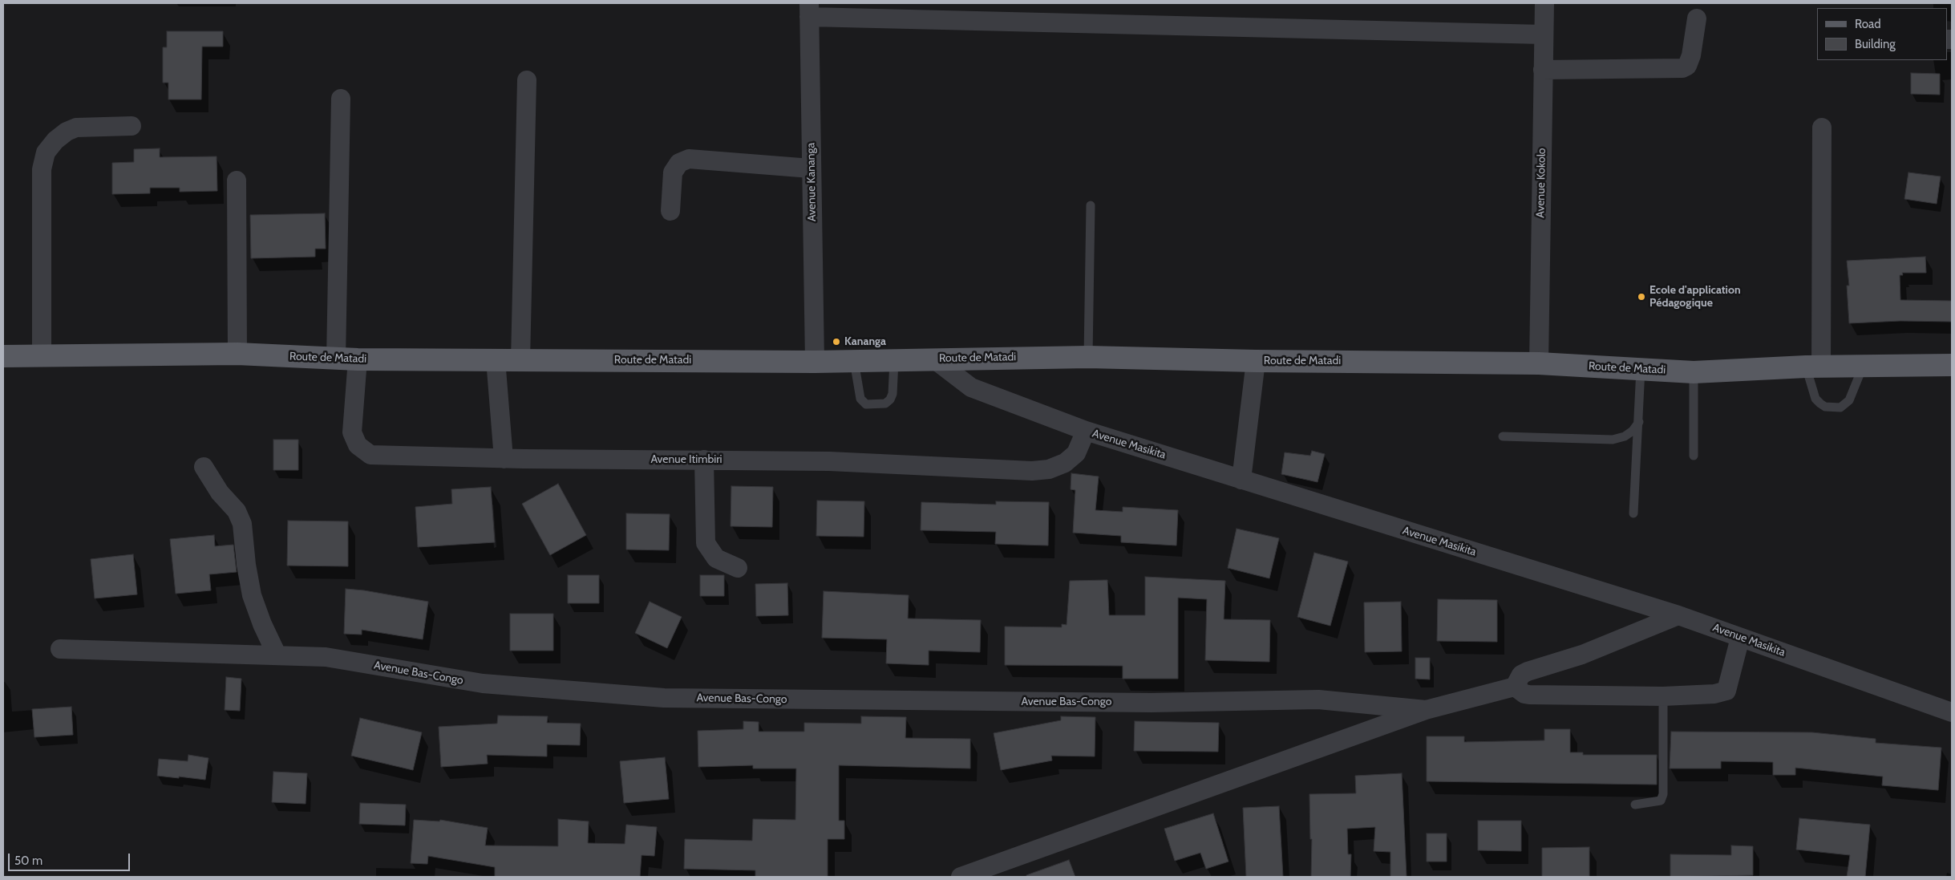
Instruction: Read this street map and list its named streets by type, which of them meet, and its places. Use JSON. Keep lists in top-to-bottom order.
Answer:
{
  "streets": {
    "main road": ["Route de Matadi"],
    "street": [
      "Avenue Kananga",
      "Avenue Kokolo",
      "Avenue Masikita",
      "Avenue Itimbiri",
      "Avenue Bas-Congo"
    ]
  },
  "crossings": [
    ["Avenue Kananga", "Route de Matadi"],
    ["Avenue Kokolo", "Route de Matadi"],
    ["Route de Matadi", "Avenue Masikita"],
    ["Route de Matadi", "Avenue Itimbiri"],
    ["Avenue Masikita", "Avenue Itimbiri"]
  ],
  "places": ["Ecole d'application Pédagogique", "Kananga"],
  "legend": ["Road", "Building"],
  "scale_bar": "50 m"
}
